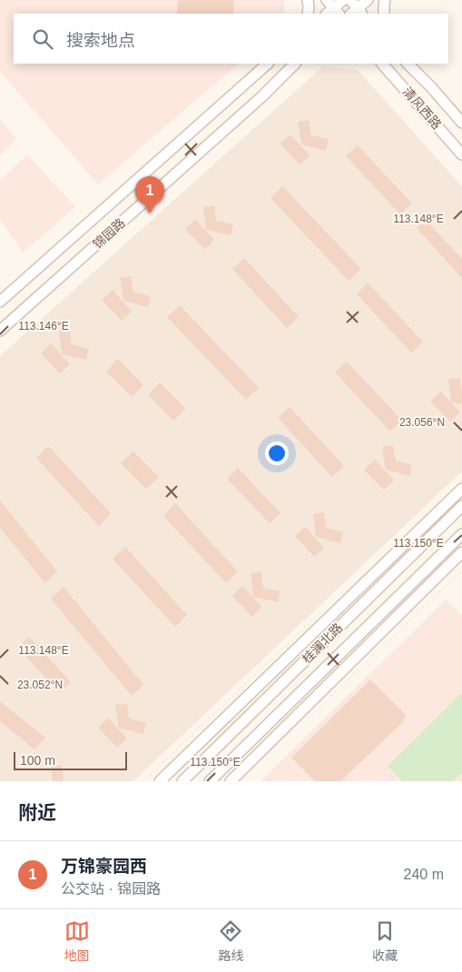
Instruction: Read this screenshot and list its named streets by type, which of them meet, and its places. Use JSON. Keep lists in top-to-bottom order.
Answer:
{
  "streets": {
    "main road": ["清风西路", "锦园路", "桂澜北路"]
  },
  "scale_bar": "100 m",
  "page": {
    "search": "搜索地点",
    "pins": "1",
    "scale": "100 m",
    "heading": "附近",
    "list": [
      {
        "mark": "1",
        "name": "万锦豪园西",
        "note": "公交站 · 锦园路",
        "value": "240 m"
      }
    ],
    "nav": ["地图", "路线", "收藏"]
  },
  "coordinates": [
    "113.148°E",
    "113.146°E",
    "23.056°N",
    "113.150°E",
    "23.052°N"
  ]
}
